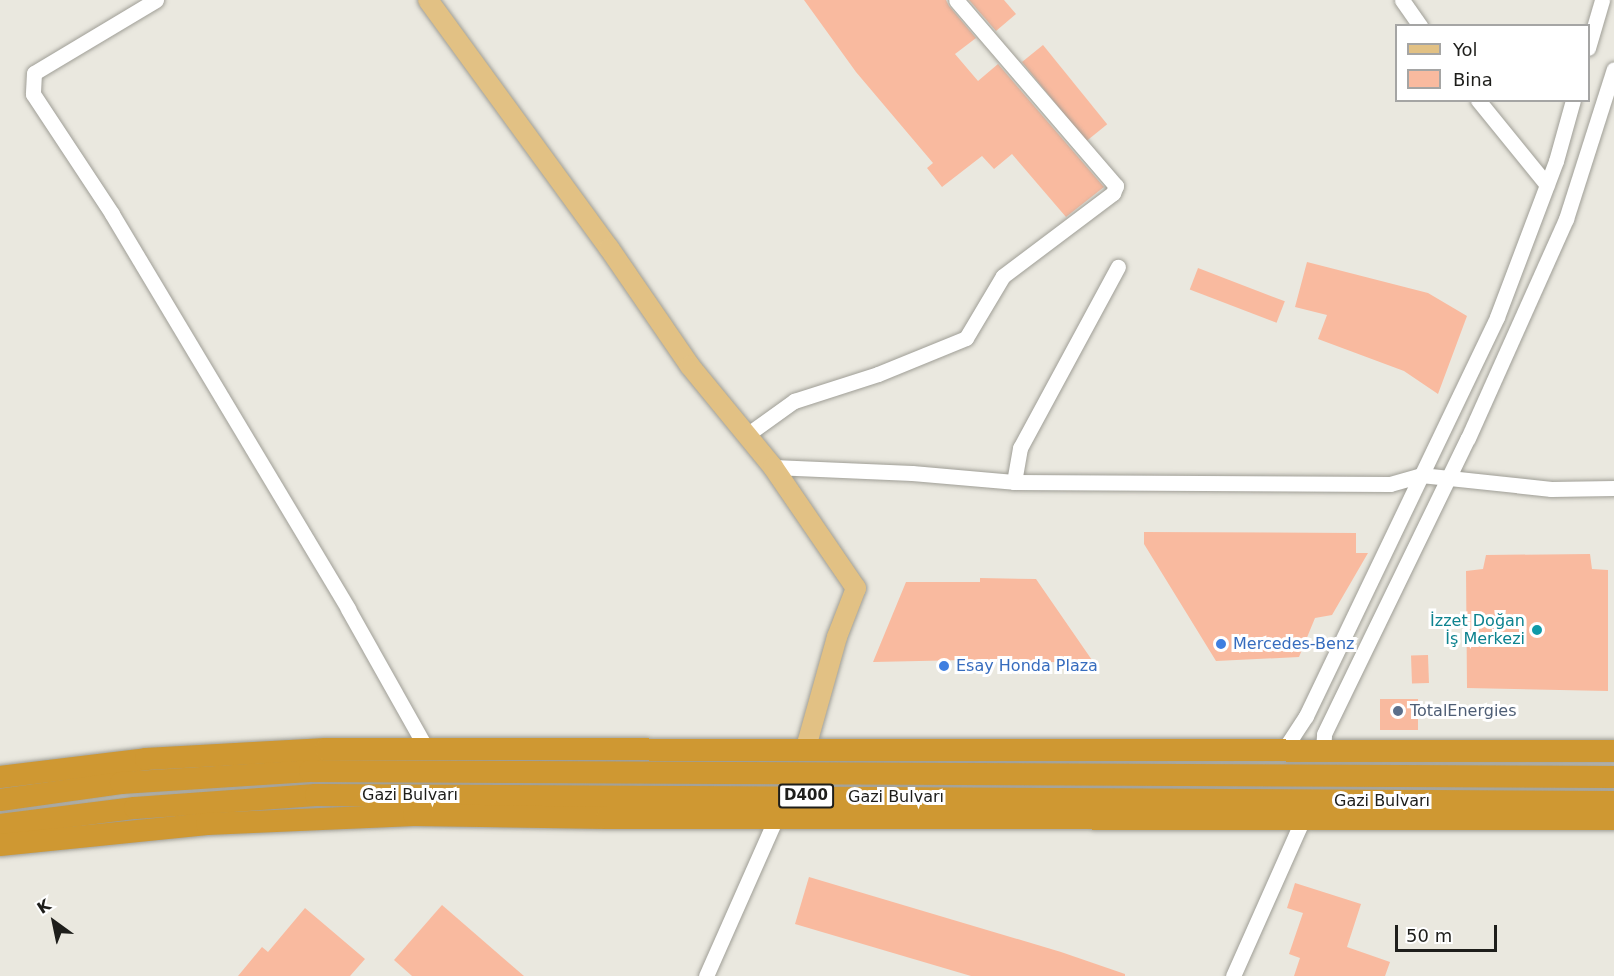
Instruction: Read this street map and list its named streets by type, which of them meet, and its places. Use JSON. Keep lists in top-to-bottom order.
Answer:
{
  "streets": {
    "highway": ["Gazi Bulvarı", "D400"]
  },
  "places": [
    "İzzet Doğan İş Merkezi",
    "Mercedes-Benz",
    "Esay Honda Plaza",
    "TotalEnergies"
  ],
  "legend": ["Yol", "Bina"],
  "scale_bar": "50 m",
  "north": "top left"
}
